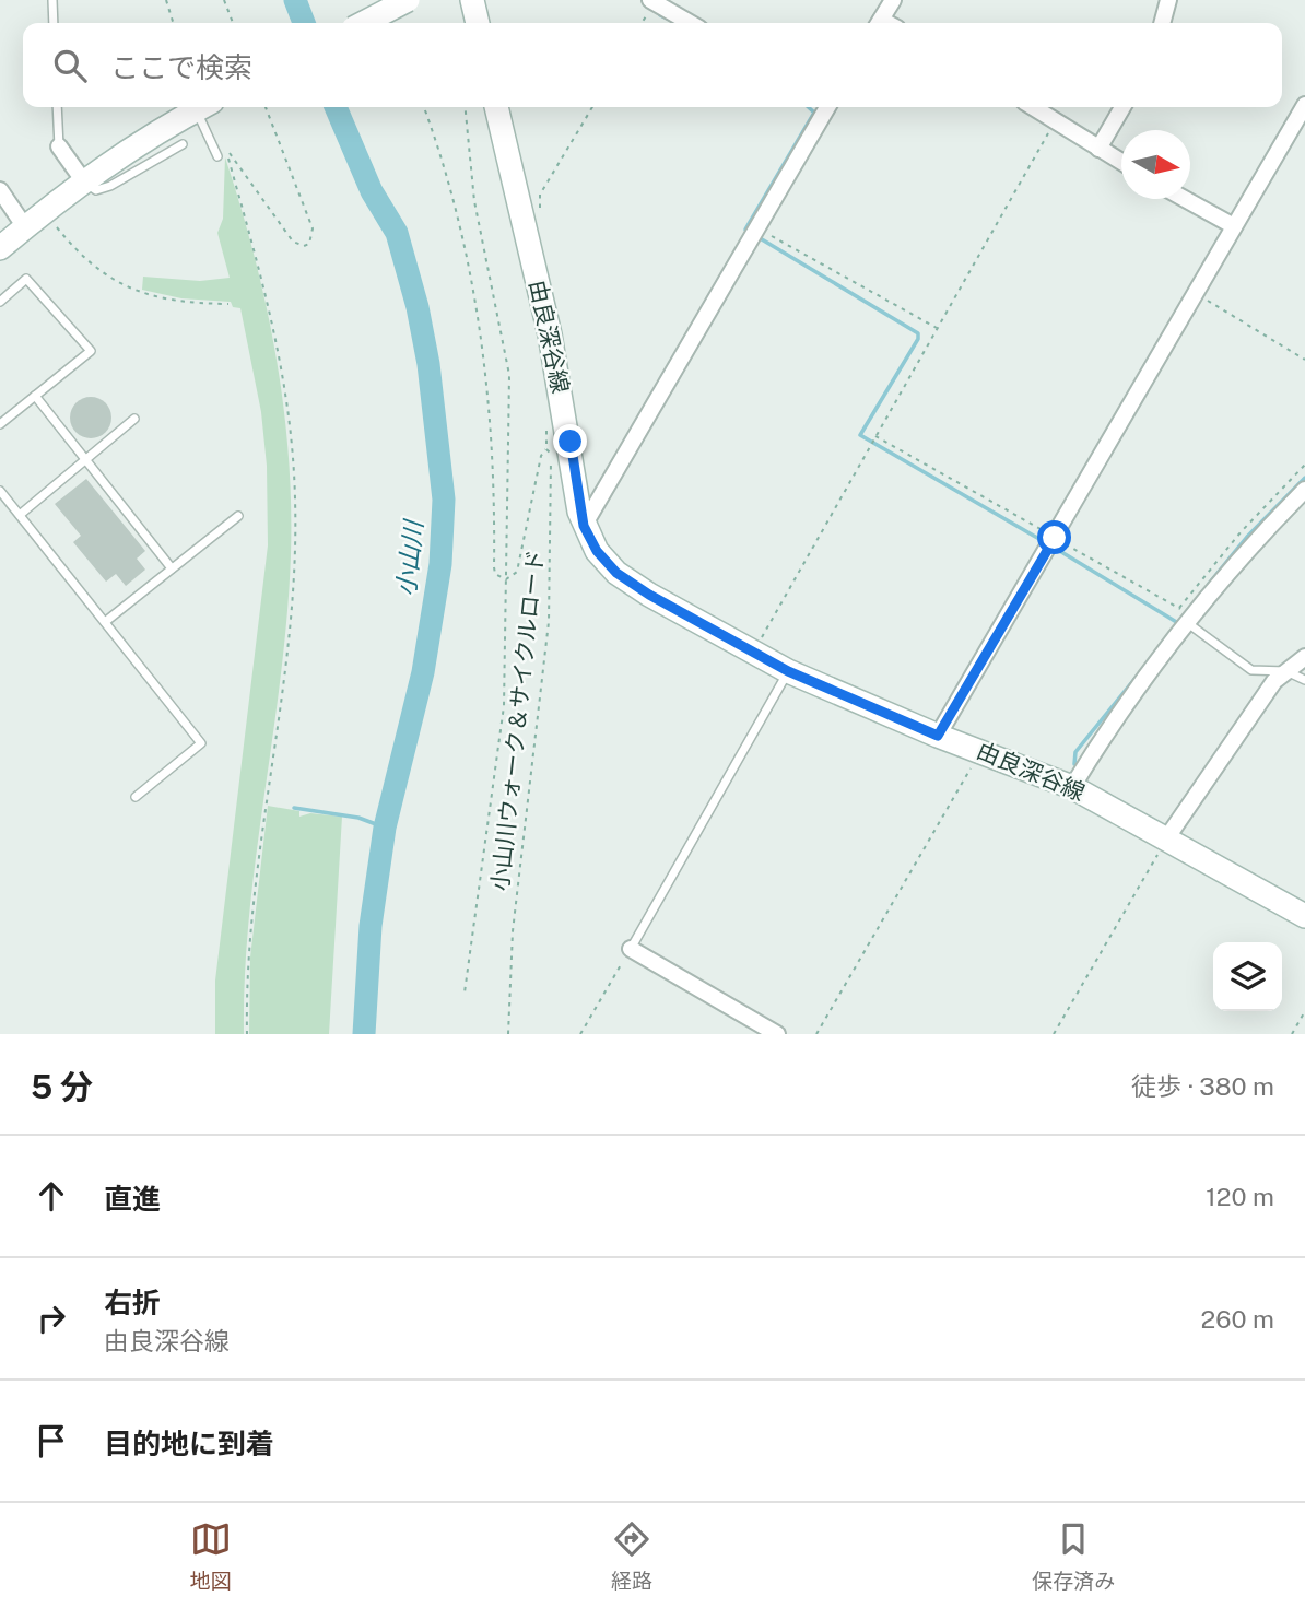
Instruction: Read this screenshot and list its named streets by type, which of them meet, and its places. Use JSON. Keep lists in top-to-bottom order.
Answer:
{
  "streets": {
    "main road": ["由良深谷線"],
    "path": ["小山川ウォーク＆サイクルロード"]
  },
  "water": ["小山川"],
  "north": "right",
  "page": {
    "search": "ここで検索",
    "heading": ["5 分", "徒歩 · 380 m"],
    "list": [
      ["直進", "120 m"],
      ["右折", "由良深谷線", "260 m"],
      "目的地に到着"
    ],
    "nav": ["地図", "経路", "保存済み"]
  }
}
